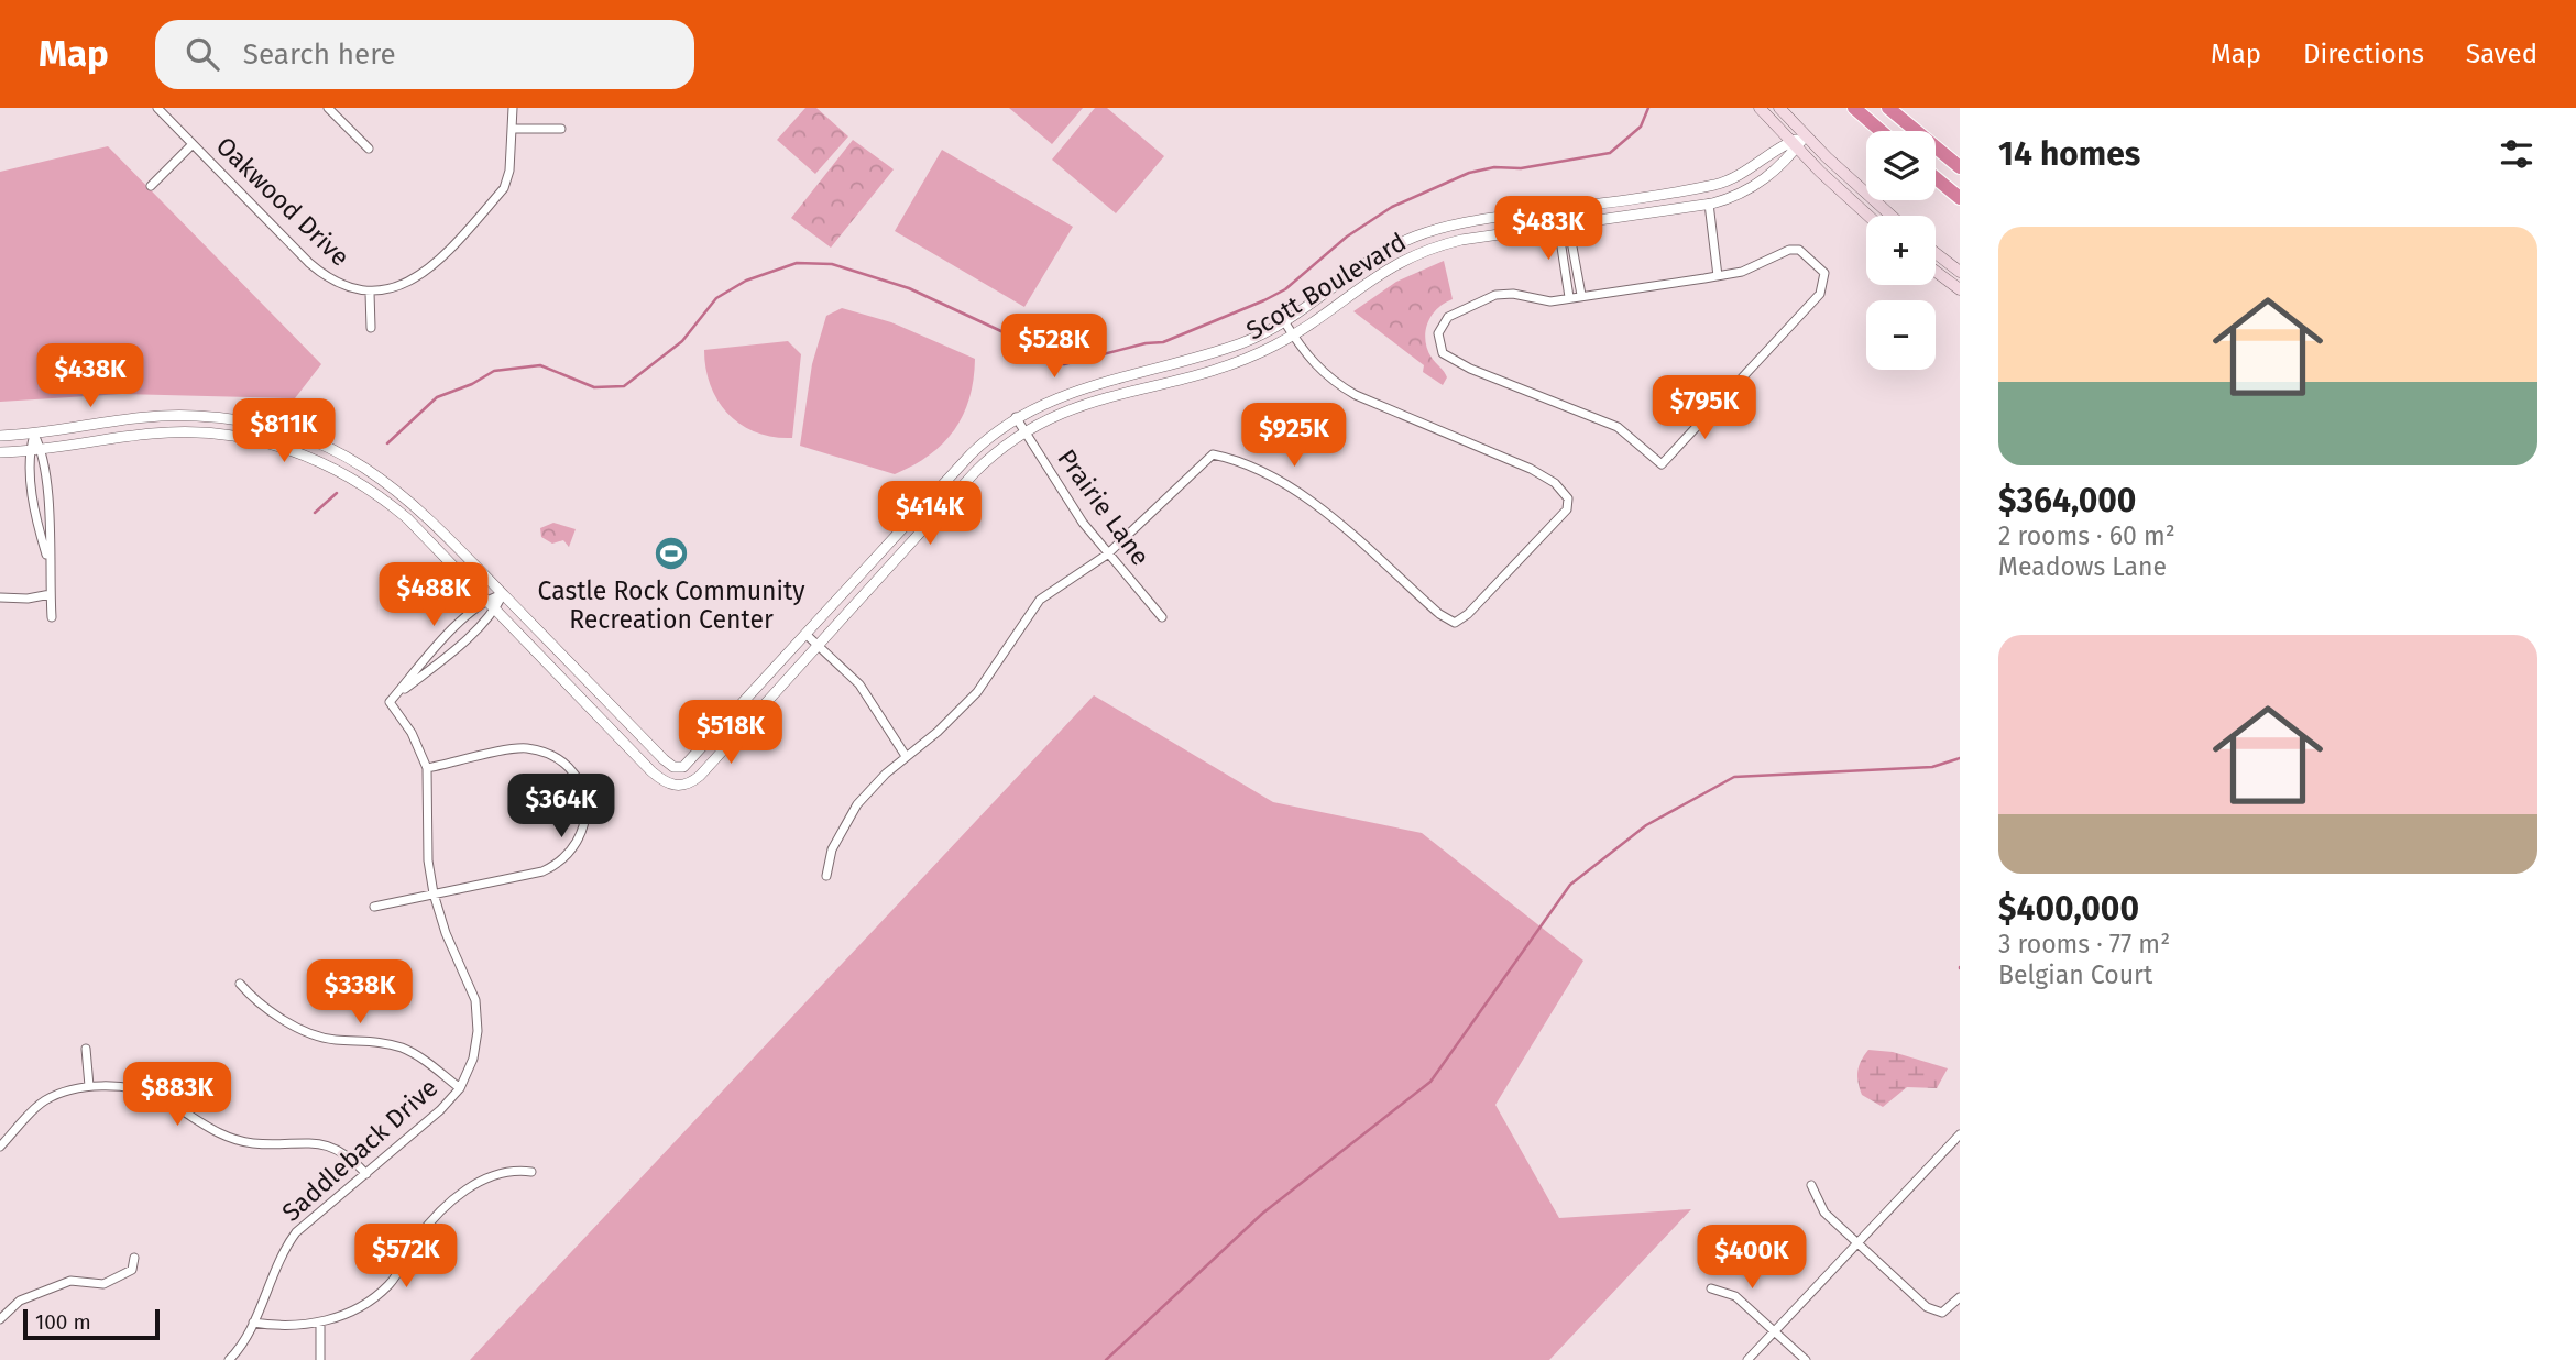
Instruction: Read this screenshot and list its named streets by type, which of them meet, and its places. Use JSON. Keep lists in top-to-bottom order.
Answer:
{
  "streets": {
    "street": [
      "Oakwood Drive",
      "Scott Boulevard",
      "Prairie Lane",
      "Saddleback Drive"
    ]
  },
  "crossings": [
    ["Scott Boulevard", "Prairie Lane"]
  ],
  "places": {
    "sports": ["Castle Rock Community Recreation Center"]
  },
  "scale_bar": "100 m",
  "page": {
    "header": "Map",
    "search": "Search here",
    "nav": ["Map", "Directions", "Saved"],
    "heading": "14 homes",
    "map_buttons": ["+", "−"],
    "price": [
      "$483K",
      "$528K",
      "$438K",
      "$795K",
      "$811K",
      "$925K",
      "$414K",
      "$488K",
      "$518K",
      "$364K",
      "$338K",
      "$883K",
      "$572K",
      "$400K"
    ],
    "list": [
      {
        "name": "$364,000",
        "note": "2 rooms · 60 m² · Meadows Lane"
      },
      {
        "name": "$400,000",
        "note": "3 rooms · 77 m² · Belgian Court"
      }
    ],
    "scale": "100 m"
  }
}
